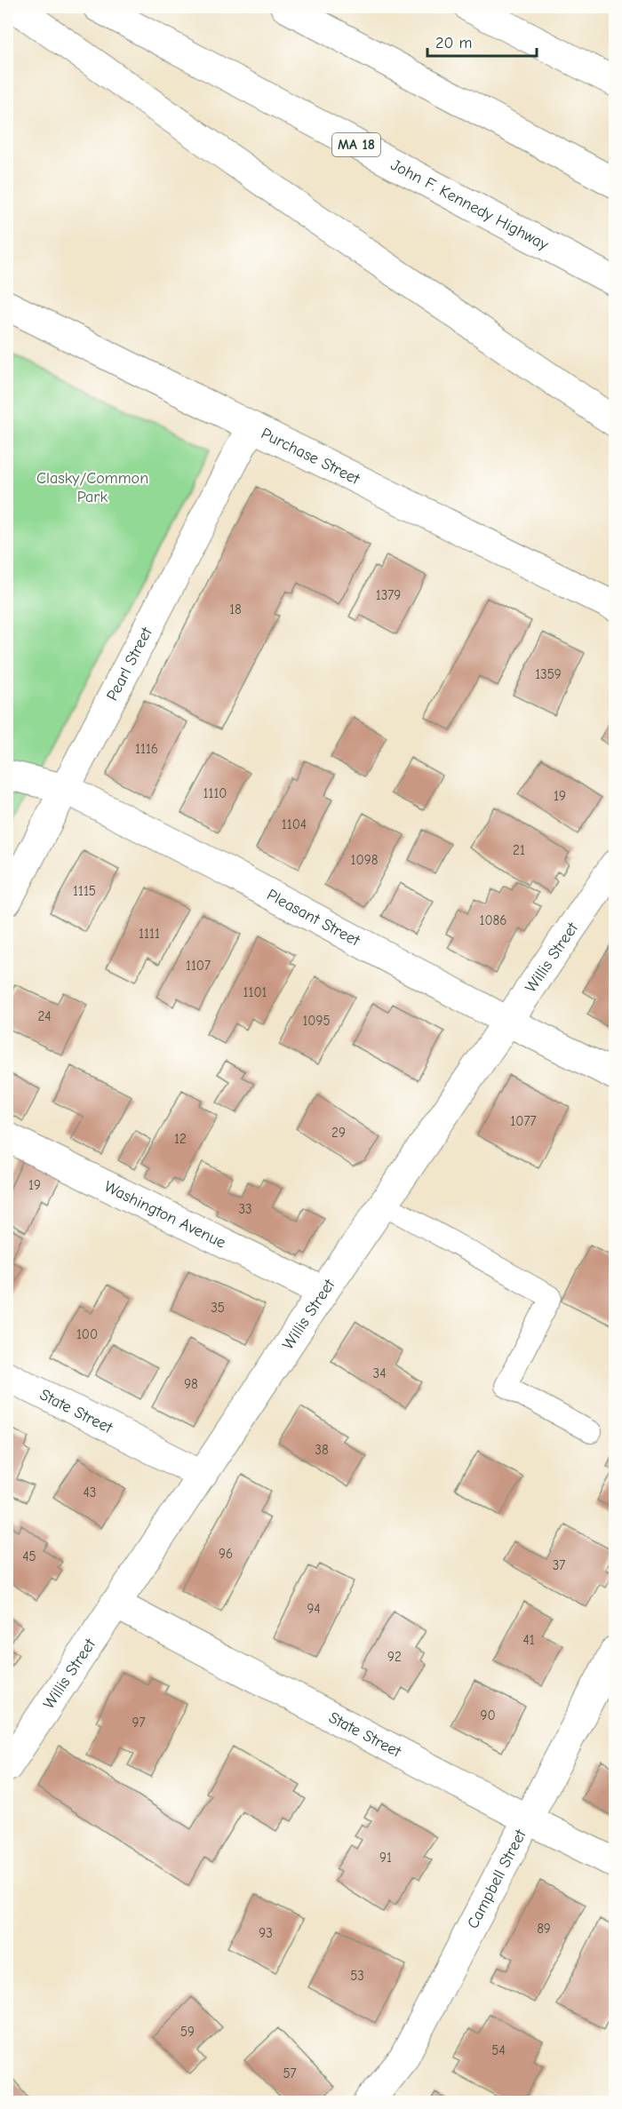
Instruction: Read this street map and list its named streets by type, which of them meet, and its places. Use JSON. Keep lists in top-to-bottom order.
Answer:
{
  "streets": {
    "main road": [
      "MA 18",
      "John F. Kennedy Highway",
      "Purchase Street",
      "Pearl Street",
      "Pleasant Street",
      "Willis Street",
      "Washington Avenue",
      "State Street",
      "Campbell Street"
    ]
  },
  "crossings": [
    ["Purchase Street", "Pearl Street"],
    ["Pearl Street", "Pleasant Street"],
    ["Pleasant Street", "Willis Street"],
    ["Willis Street", "Washington Avenue"],
    ["Willis Street", "State Street"],
    ["State Street", "Campbell Street"]
  ],
  "parks": ["Clasky/Common Park"],
  "house_numbers": [
    "1379",
    "18",
    "1359",
    "1116",
    "1110",
    "19",
    "1104",
    "21",
    "1098",
    "1115",
    "1086",
    "1111",
    "1107",
    "1101",
    "24",
    "1095",
    "1077",
    "29",
    "12",
    "19",
    "33",
    "35",
    "100",
    "34",
    "98",
    "38",
    "43",
    "96",
    "45",
    "37",
    "94",
    "41",
    "92",
    "90",
    "97",
    "91",
    "89",
    "93",
    "53",
    "59",
    "54",
    "57"
  ],
  "scale_bar": "20 m"
}
